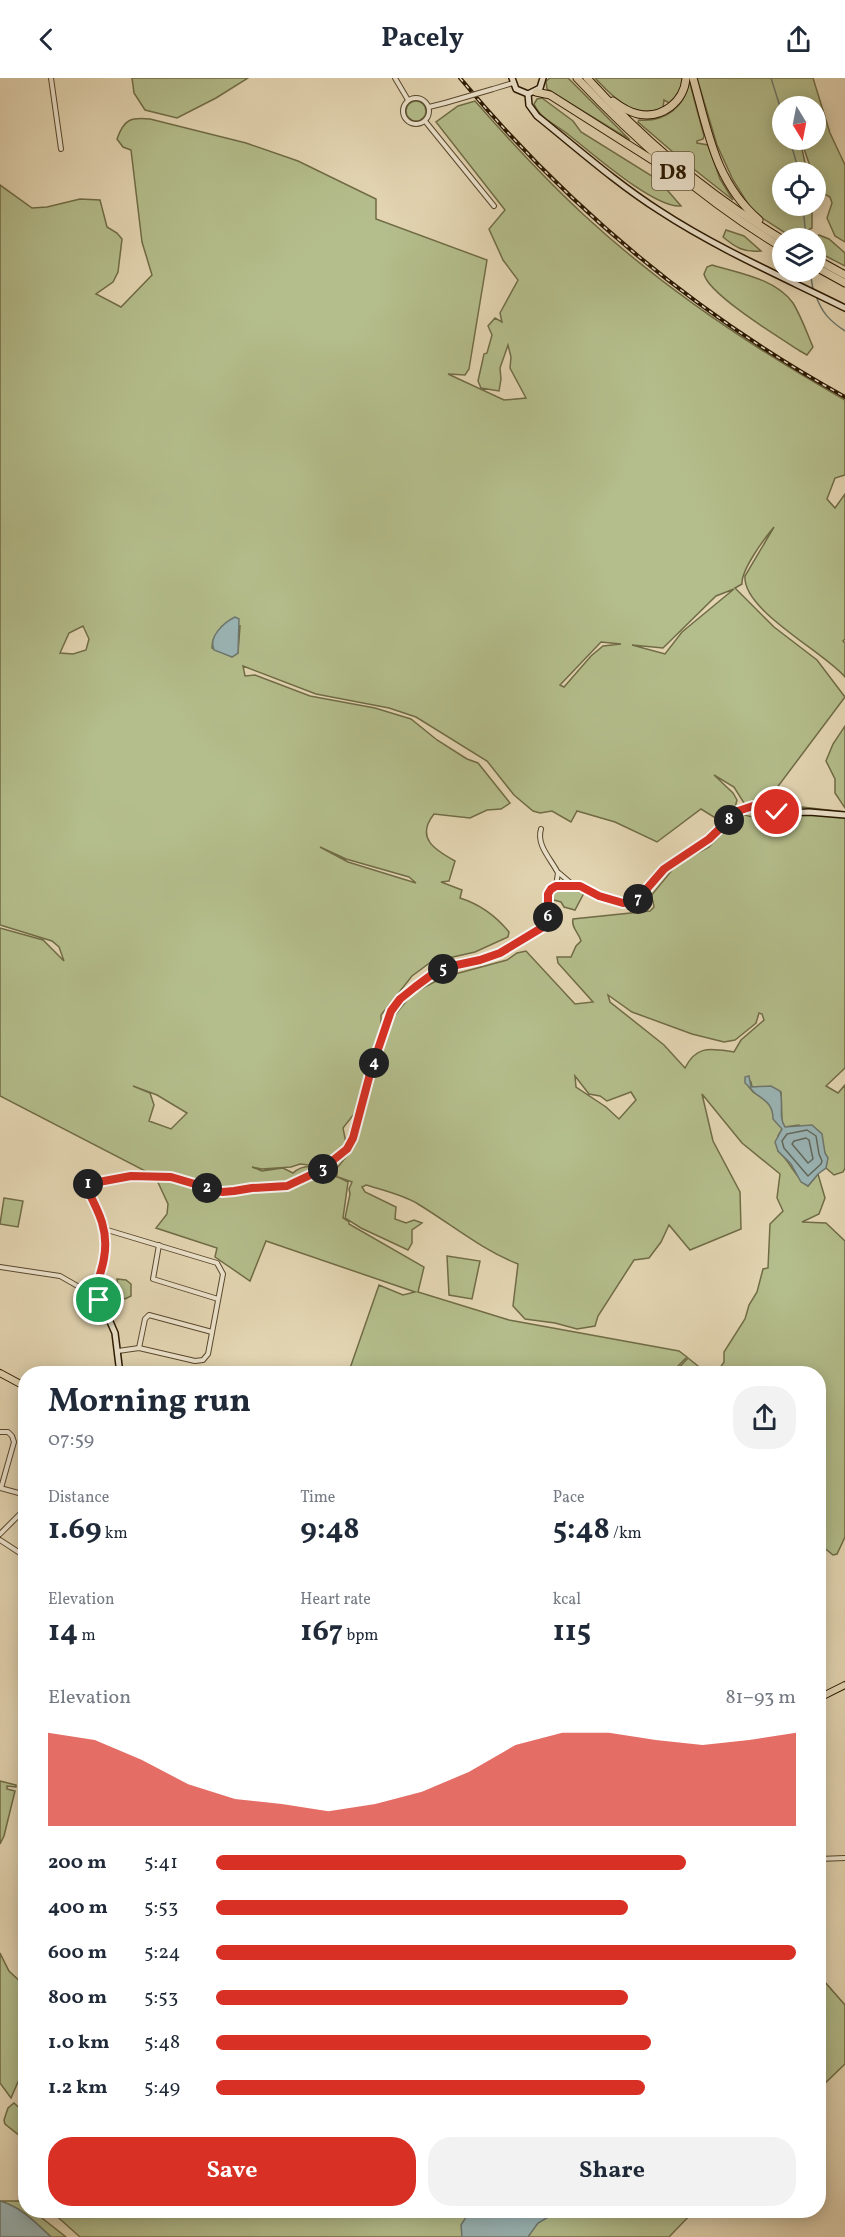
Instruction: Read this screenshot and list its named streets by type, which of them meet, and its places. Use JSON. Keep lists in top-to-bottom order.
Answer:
{
  "streets": {
    "highway": ["D8"]
  },
  "north": "bottom",
  "page": {
    "header": "Pacely",
    "pins": [
      "8",
      "7",
      "6",
      "5",
      "4",
      "3",
      "1",
      "2"
    ],
    "heading": ["Morning run", "07:59"],
    "stats": [
      ["Distance", "1.69 km"],
      ["Time", "9:48"],
      ["Pace", "5:48 /km"],
      ["Elevation", "14 m"],
      ["Heart rate", "167 bpm"],
      ["kcal", "115"]
    ],
    "chart": ["Elevation", "81–93 m"],
    "list": [
      {
        "name": "200 m",
        "note": "5:41"
      },
      {
        "name": "400 m",
        "note": "5:53"
      },
      {
        "name": "600 m",
        "note": "5:24"
      },
      {
        "name": "800 m",
        "note": "5:53"
      },
      {
        "name": "1.0 km",
        "note": "5:48"
      },
      {
        "name": "1.2 km",
        "note": "5:49"
      }
    ],
    "buttons": ["Save", "Share"]
  }
}
